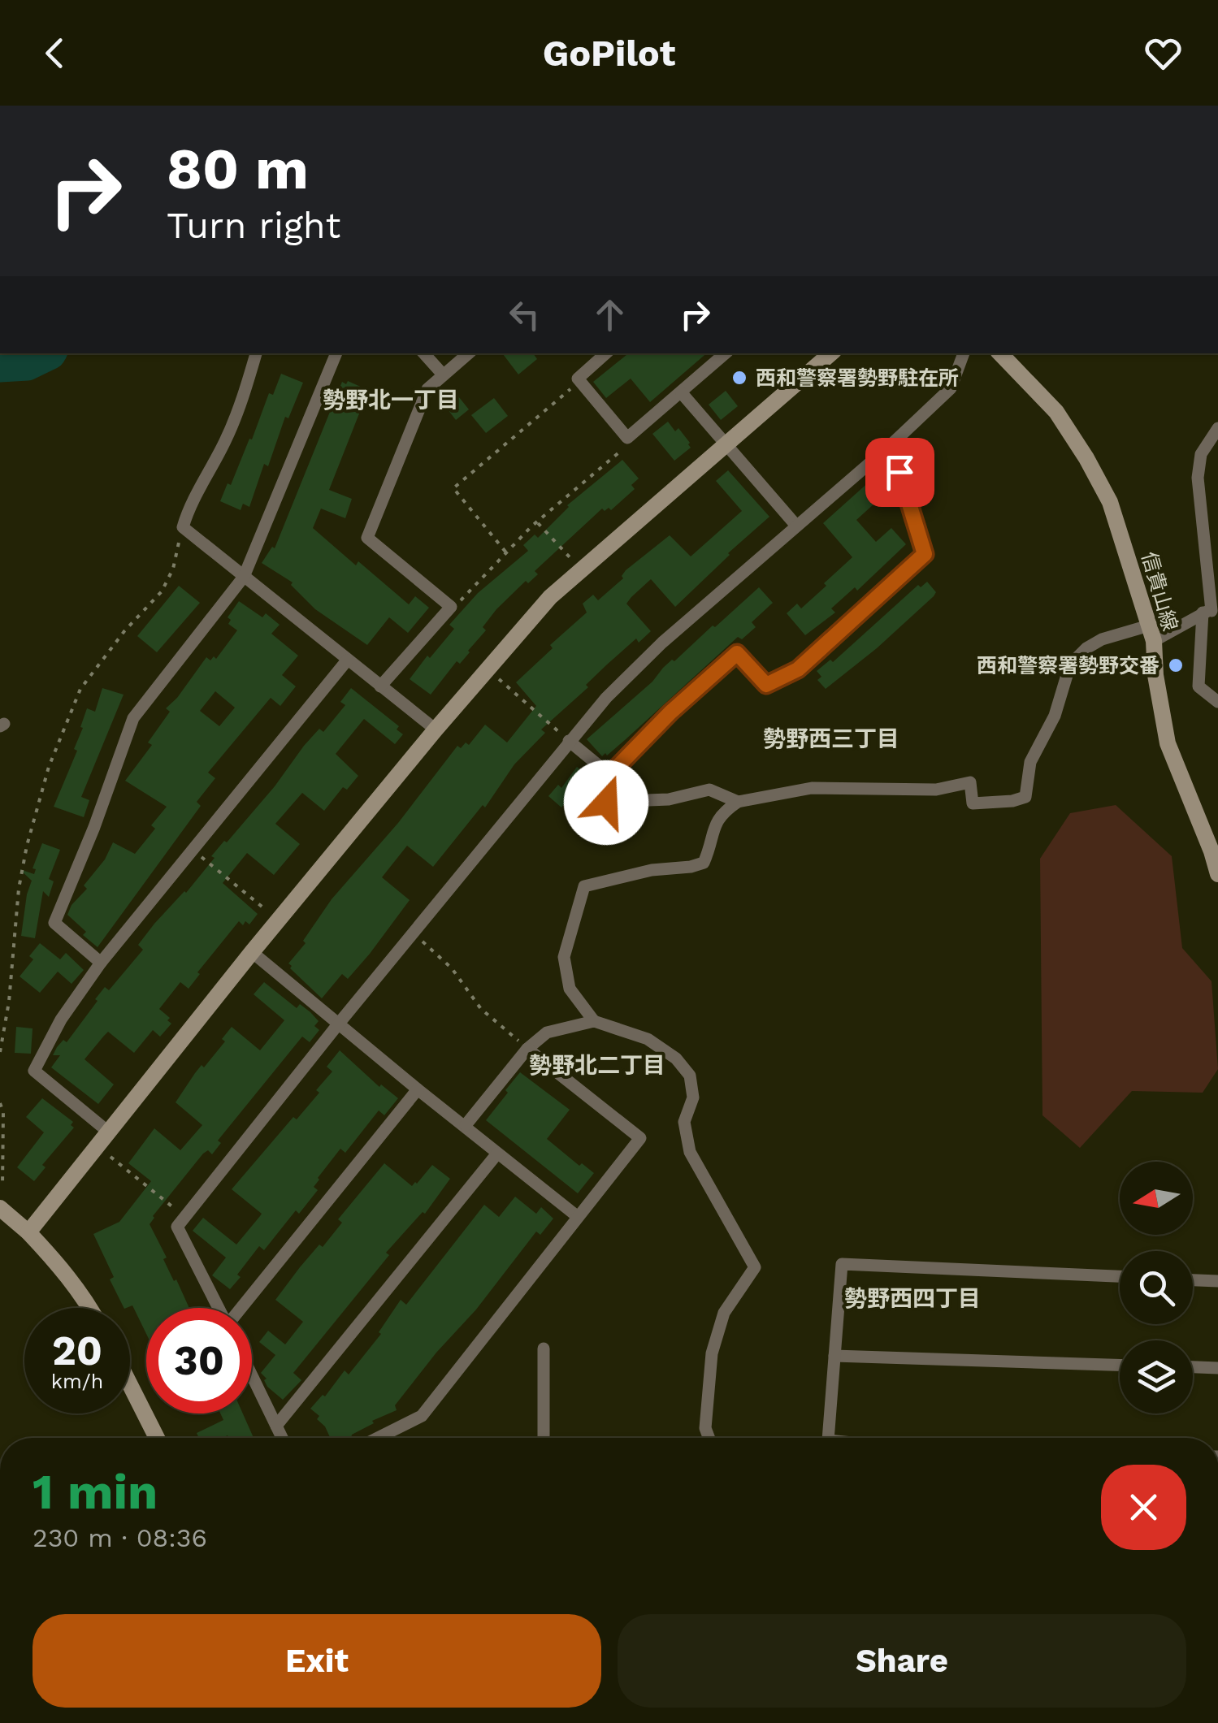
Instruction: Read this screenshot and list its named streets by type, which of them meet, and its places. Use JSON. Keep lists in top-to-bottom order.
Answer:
{
  "streets": {
    "street": ["信貴山線"]
  },
  "districts": [
    "勢野北一丁目",
    "勢野西三丁目",
    "勢野北二丁目",
    "勢野西四丁目"
  ],
  "places": ["西和警察署勢野駐在所", "西和警察署勢野交番"],
  "north": "left",
  "page": {
    "header": "GoPilot",
    "turn": ["80 m", "Turn right"],
    "speed": "20 km/h",
    "limit": "30",
    "heading": ["1 min", "230 m · 08:36"],
    "buttons": ["Exit", "Share"]
  }
}
